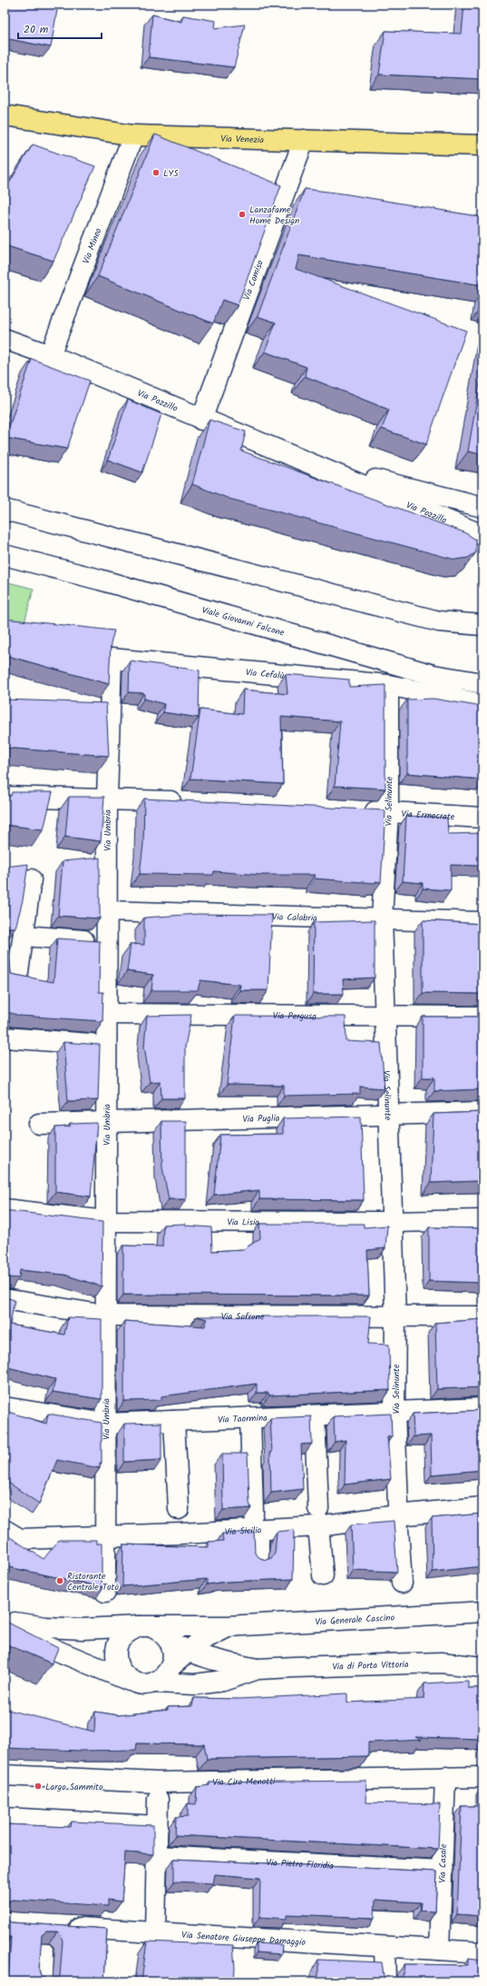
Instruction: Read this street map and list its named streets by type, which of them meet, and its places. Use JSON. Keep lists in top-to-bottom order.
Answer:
{
  "streets": {
    "main road": ["Via Venezia"],
    "street": [
      "Via Mineo",
      "Via Comiso",
      "Via Pozzillo",
      "Viale Giovanni Falcone",
      "Via Cefalù",
      "Via Selinunte",
      "Via Ermocrate",
      "Via Umbria",
      "Via Calabria",
      "Via Pergusa",
      "Via Puglia",
      "Via Lisia",
      "Via Sofrone",
      "Via Taormina",
      "Via Sicilia",
      "Via Generale Cascino",
      "Via di Porta Vittoria",
      "Via Ciro Menotti",
      "Via Pietro Floridia",
      "Via Casale",
      "Via Senatore Giuseppe Damaggio"
    ]
  },
  "crossings": [
    ["Via Venezia", "Via Mineo"],
    ["Via Venezia", "Via Comiso"],
    ["Via Mineo", "Via Pozzillo"],
    ["Via Comiso", "Via Pozzillo"],
    ["Via Cefalù", "Via Selinunte"],
    ["Via Cefalù", "Via Umbria"],
    ["Via Selinunte", "Via Ermocrate"],
    ["Via Selinunte", "Via Calabria"],
    ["Via Selinunte", "Via Pergusa"],
    ["Via Selinunte", "Via Puglia"],
    ["Via Selinunte", "Via Lisia"],
    ["Via Selinunte", "Via Sofrone"],
    ["Via Selinunte", "Via Taormina"],
    ["Via Selinunte", "Via Sicilia"],
    ["Via Umbria", "Via Calabria"],
    ["Via Umbria", "Via Pergusa"],
    ["Via Umbria", "Via Puglia"],
    ["Via Umbria", "Via Lisia"],
    ["Via Umbria", "Via Sofrone"],
    ["Via Umbria", "Via Taormina"],
    ["Via Umbria", "Via Sicilia"],
    ["Via Ciro Menotti", "Via Casale"],
    ["Via Pietro Floridia", "Via Casale"],
    ["Via Casale", "Via Senatore Giuseppe Damaggio"]
  ],
  "places": [
    "LYS",
    "Lanzafame Home Design",
    "Ristorante Centrale Totò",
    "Largo Sammito"
  ],
  "scale_bar": "20 m"
}
